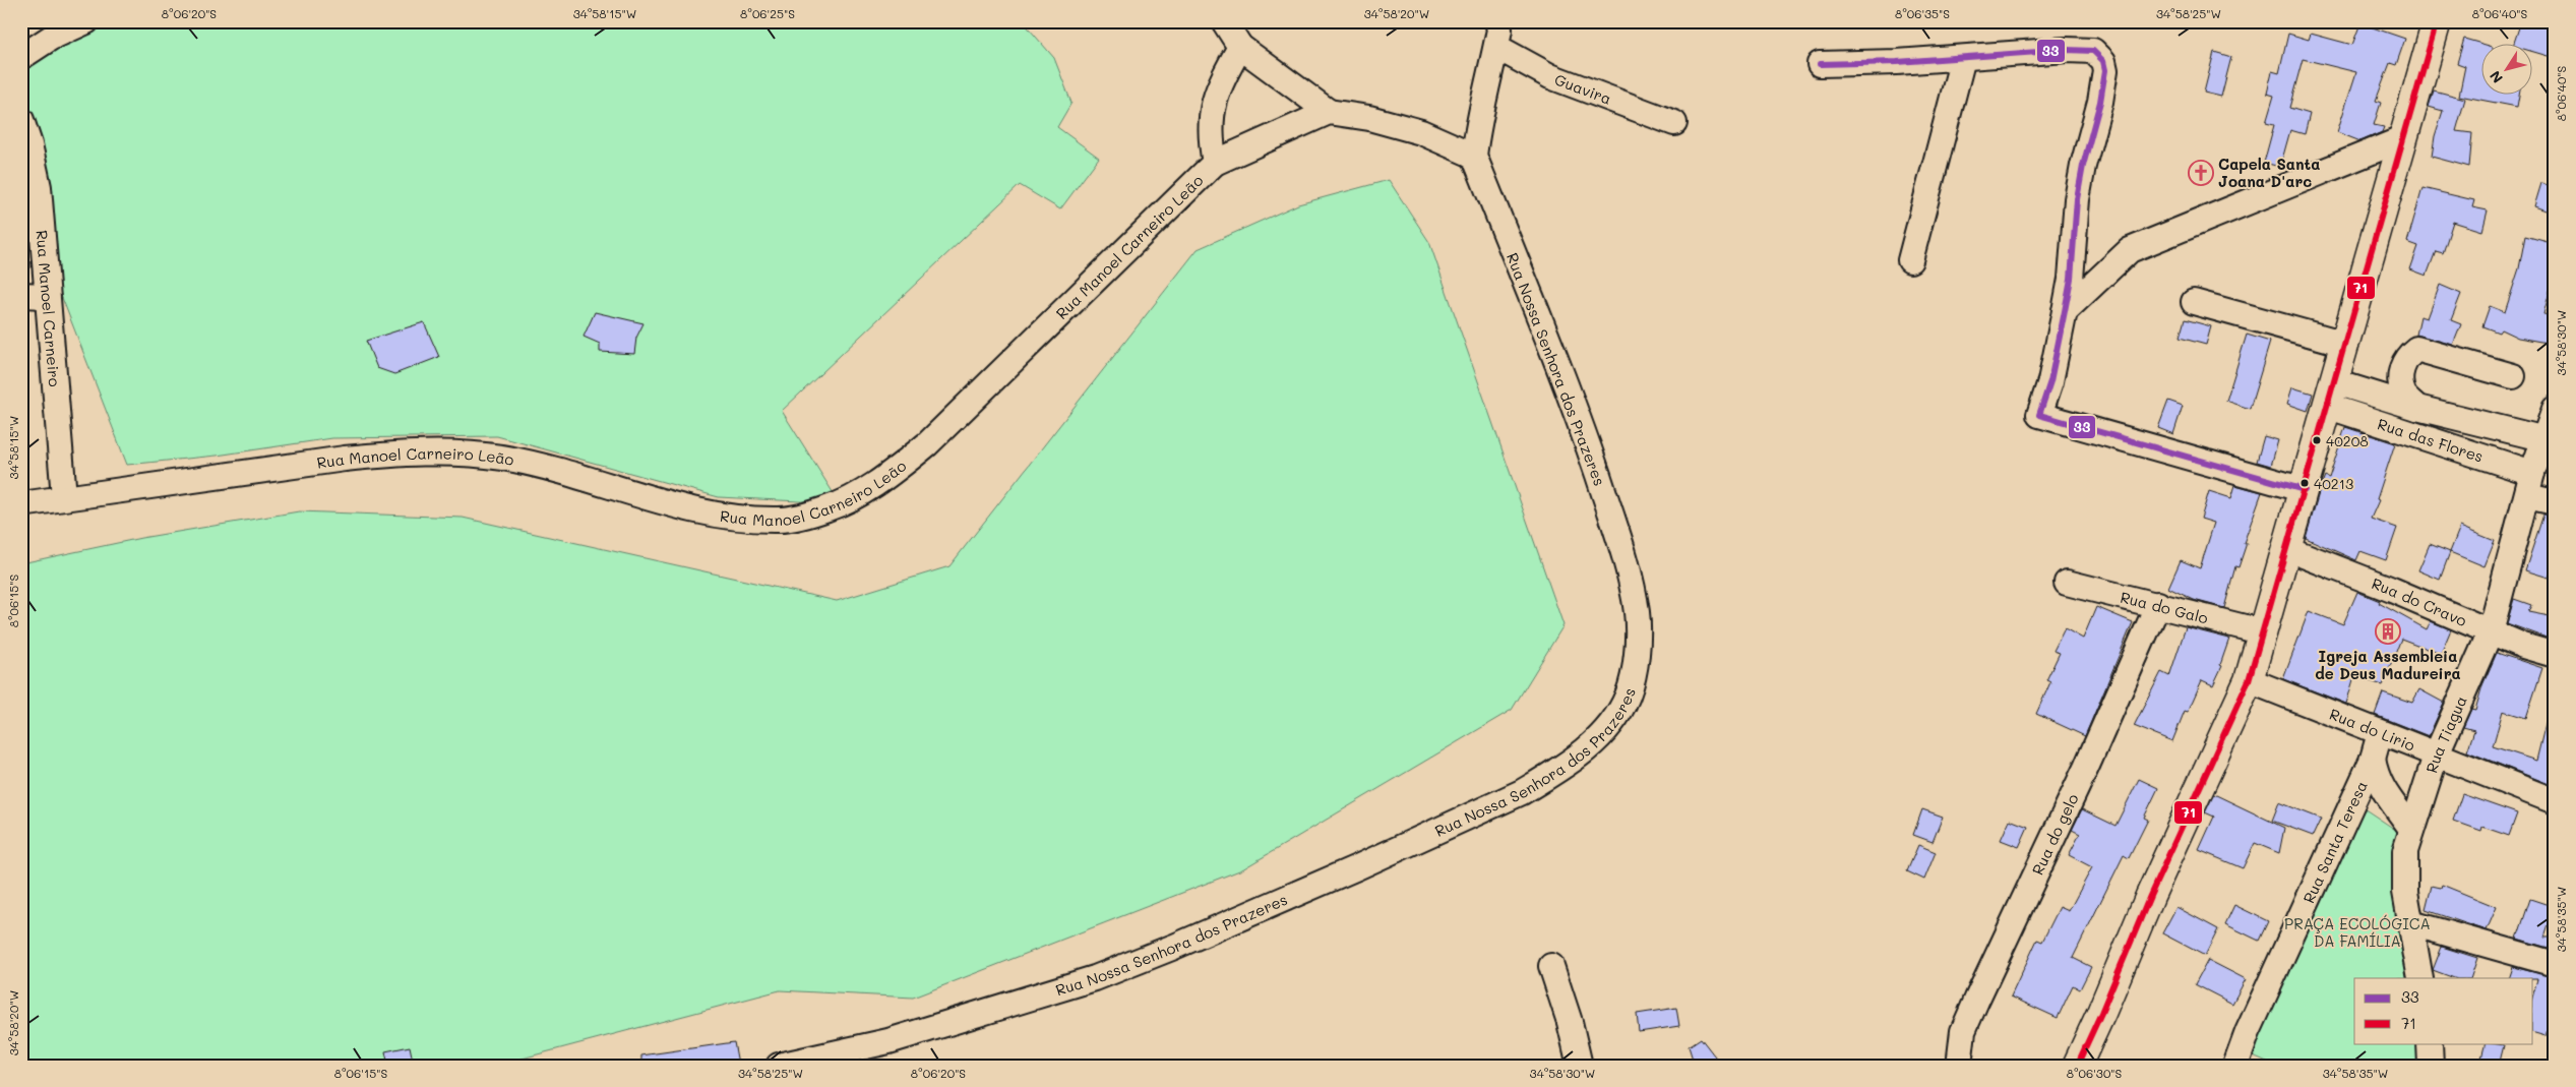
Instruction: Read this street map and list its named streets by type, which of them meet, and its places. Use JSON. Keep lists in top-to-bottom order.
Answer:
{
  "streets": {
    "street": [
      "Guavira",
      "Rua Manoel Carneiro Leão",
      "Rua Manoel Carneiro",
      "Rua Nossa Senhora dos Prazeres",
      "Rua das Flores",
      "Rua do Cravo",
      "Rua do Galo",
      "Rua do Lirio",
      "Rua Tiagua",
      "Rua do gelo",
      "Rua Santa Teresa"
    ]
  },
  "crossings": [
    ["Guavira", "Rua Nossa Senhora dos Prazeres"],
    ["Rua Manoel Carneiro Leão", "Rua Manoel Carneiro"],
    ["Rua das Flores", "Rua Tiagua"],
    ["Rua do Cravo", "Rua Tiagua"],
    ["Rua do Galo", "Rua do gelo"],
    ["Rua do Lirio", "Rua Tiagua"]
  ],
  "parks": ["PRAÇA ECOLÓGICA DA FAMÍLIA"],
  "places": {
    "church": ["Capela Santa Joana D'arc"],
    "other": ["40208", "40213"],
    "building": ["Igreja Assembleia de Deus Madureira"]
  },
  "lines": ["transit line 71", "transit line 33"],
  "legend": ["33", "71"],
  "north": "bottom left",
  "coordinates": [
    "8°06'20\"S",
    "34°58'15\"W",
    "8°06'25\"S",
    "34°58'20\"W",
    "8°06'35\"S",
    "34°58'25\"W",
    "8°06'40\"S",
    "34°58'30\"W",
    "8°06'15\"S",
    "34°58'35\"W",
    "8°06'30\"S"
  ]
}
